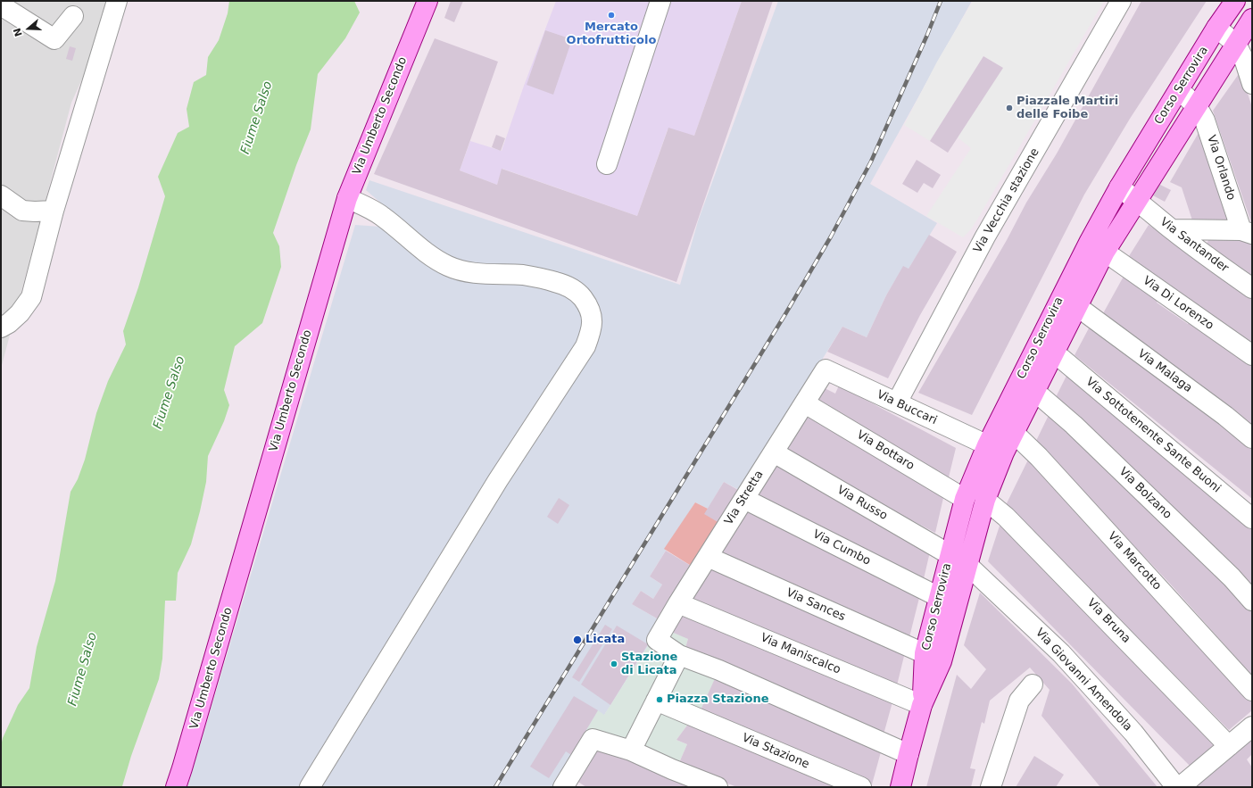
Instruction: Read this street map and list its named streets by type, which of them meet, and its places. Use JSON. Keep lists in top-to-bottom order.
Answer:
{
  "streets": {
    "main road": ["Corso Serrovira", "Via Umberto Secondo"],
    "street": [
      "Via Orlando",
      "Via Vecchia stazione",
      "Via Santander",
      "Via Di Lorenzo",
      "Via Malaga",
      "Via Buccari",
      "Via Sottotenente Sante Buoni",
      "Via Bottaro",
      "Via Bolzano",
      "Via Stretta",
      "Via Russo",
      "Via Cumbo",
      "Via Marcotto",
      "Via Sances",
      "Via Bruna",
      "Via Maniscalco",
      "Via Giovanni Amendola",
      "Via Stazione"
    ]
  },
  "crossings": [
    ["Corso Serrovira", "Via Orlando"],
    ["Corso Serrovira", "Via Santander"],
    ["Corso Serrovira", "Via Di Lorenzo"],
    ["Corso Serrovira", "Via Malaga"],
    ["Corso Serrovira", "Via Buccari"],
    ["Corso Serrovira", "Via Sottotenente Sante Buoni"],
    ["Corso Serrovira", "Via Bottaro"],
    ["Corso Serrovira", "Via Bolzano"],
    ["Corso Serrovira", "Via Russo"],
    ["Corso Serrovira", "Via Cumbo"],
    ["Corso Serrovira", "Via Marcotto"],
    ["Corso Serrovira", "Via Sances"],
    ["Corso Serrovira", "Via Bruna"],
    ["Corso Serrovira", "Via Maniscalco"],
    ["Corso Serrovira", "Via Giovanni Amendola"],
    ["Via Vecchia stazione", "Via Buccari"],
    ["Via Buccari", "Via Stretta"],
    ["Via Bottaro", "Via Stretta"],
    ["Via Stretta", "Via Russo"],
    ["Via Stretta", "Via Cumbo"],
    ["Via Stretta", "Via Sances"],
    ["Via Stretta", "Via Maniscalco"],
    ["Via Russo", "Via Giovanni Amendola"]
  ],
  "water": ["Fiume Salso"],
  "places": [
    "Mercato Ortofrutticolo",
    "Piazzale Martiri delle Foibe",
    "Licata",
    "Stazione di Licata",
    "Piazza Stazione"
  ],
  "north": "left"
}
